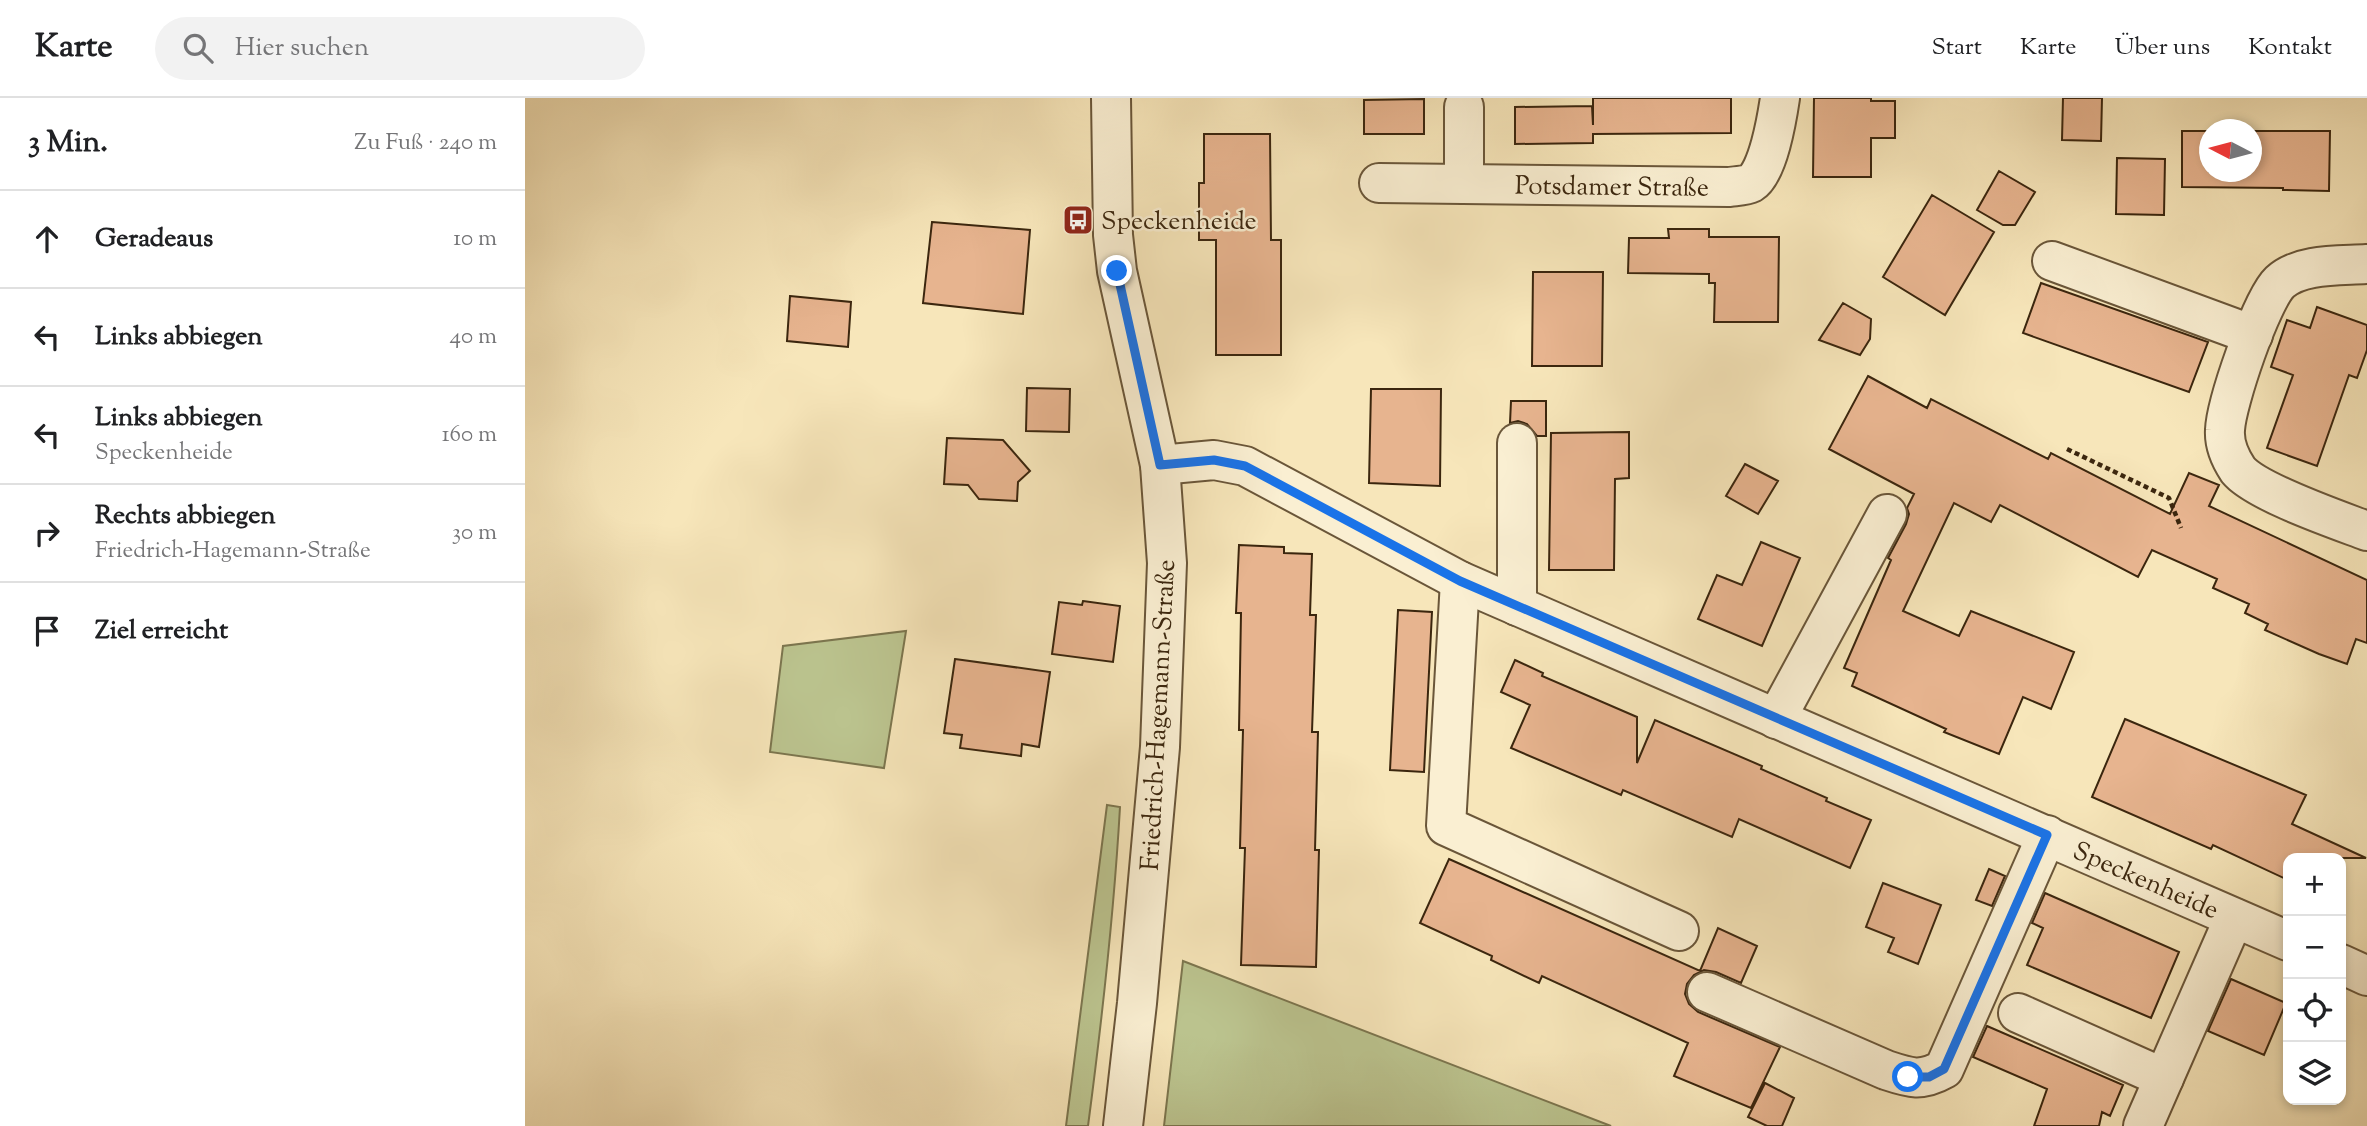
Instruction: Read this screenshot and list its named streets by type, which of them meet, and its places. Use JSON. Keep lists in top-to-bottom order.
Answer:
{
  "streets": {
    "street": ["Potsdamer Straße", "Friedrich-Hagemann-Straße", "Speckenheide"]
  },
  "crossings": [
    ["Friedrich-Hagemann-Straße", "Speckenheide"]
  ],
  "places": {
    "bus stop": ["Speckenheide"]
  },
  "north": "left",
  "page": {
    "header": "Karte",
    "search": "Hier suchen",
    "nav": [
      "Start",
      "Karte",
      "Über uns",
      "Kontakt"
    ],
    "heading": ["3 Min.", "Zu Fuß · 240 m"],
    "list": [
      ["Geradeaus", "10 m"],
      ["Links abbiegen", "40 m"],
      ["Links abbiegen", "Speckenheide", "160 m"],
      ["Rechts abbiegen", "Friedrich-Hagemann-Straße", "30 m"],
      "Ziel erreicht"
    ],
    "map_buttons": ["+", "−"]
  }
}
